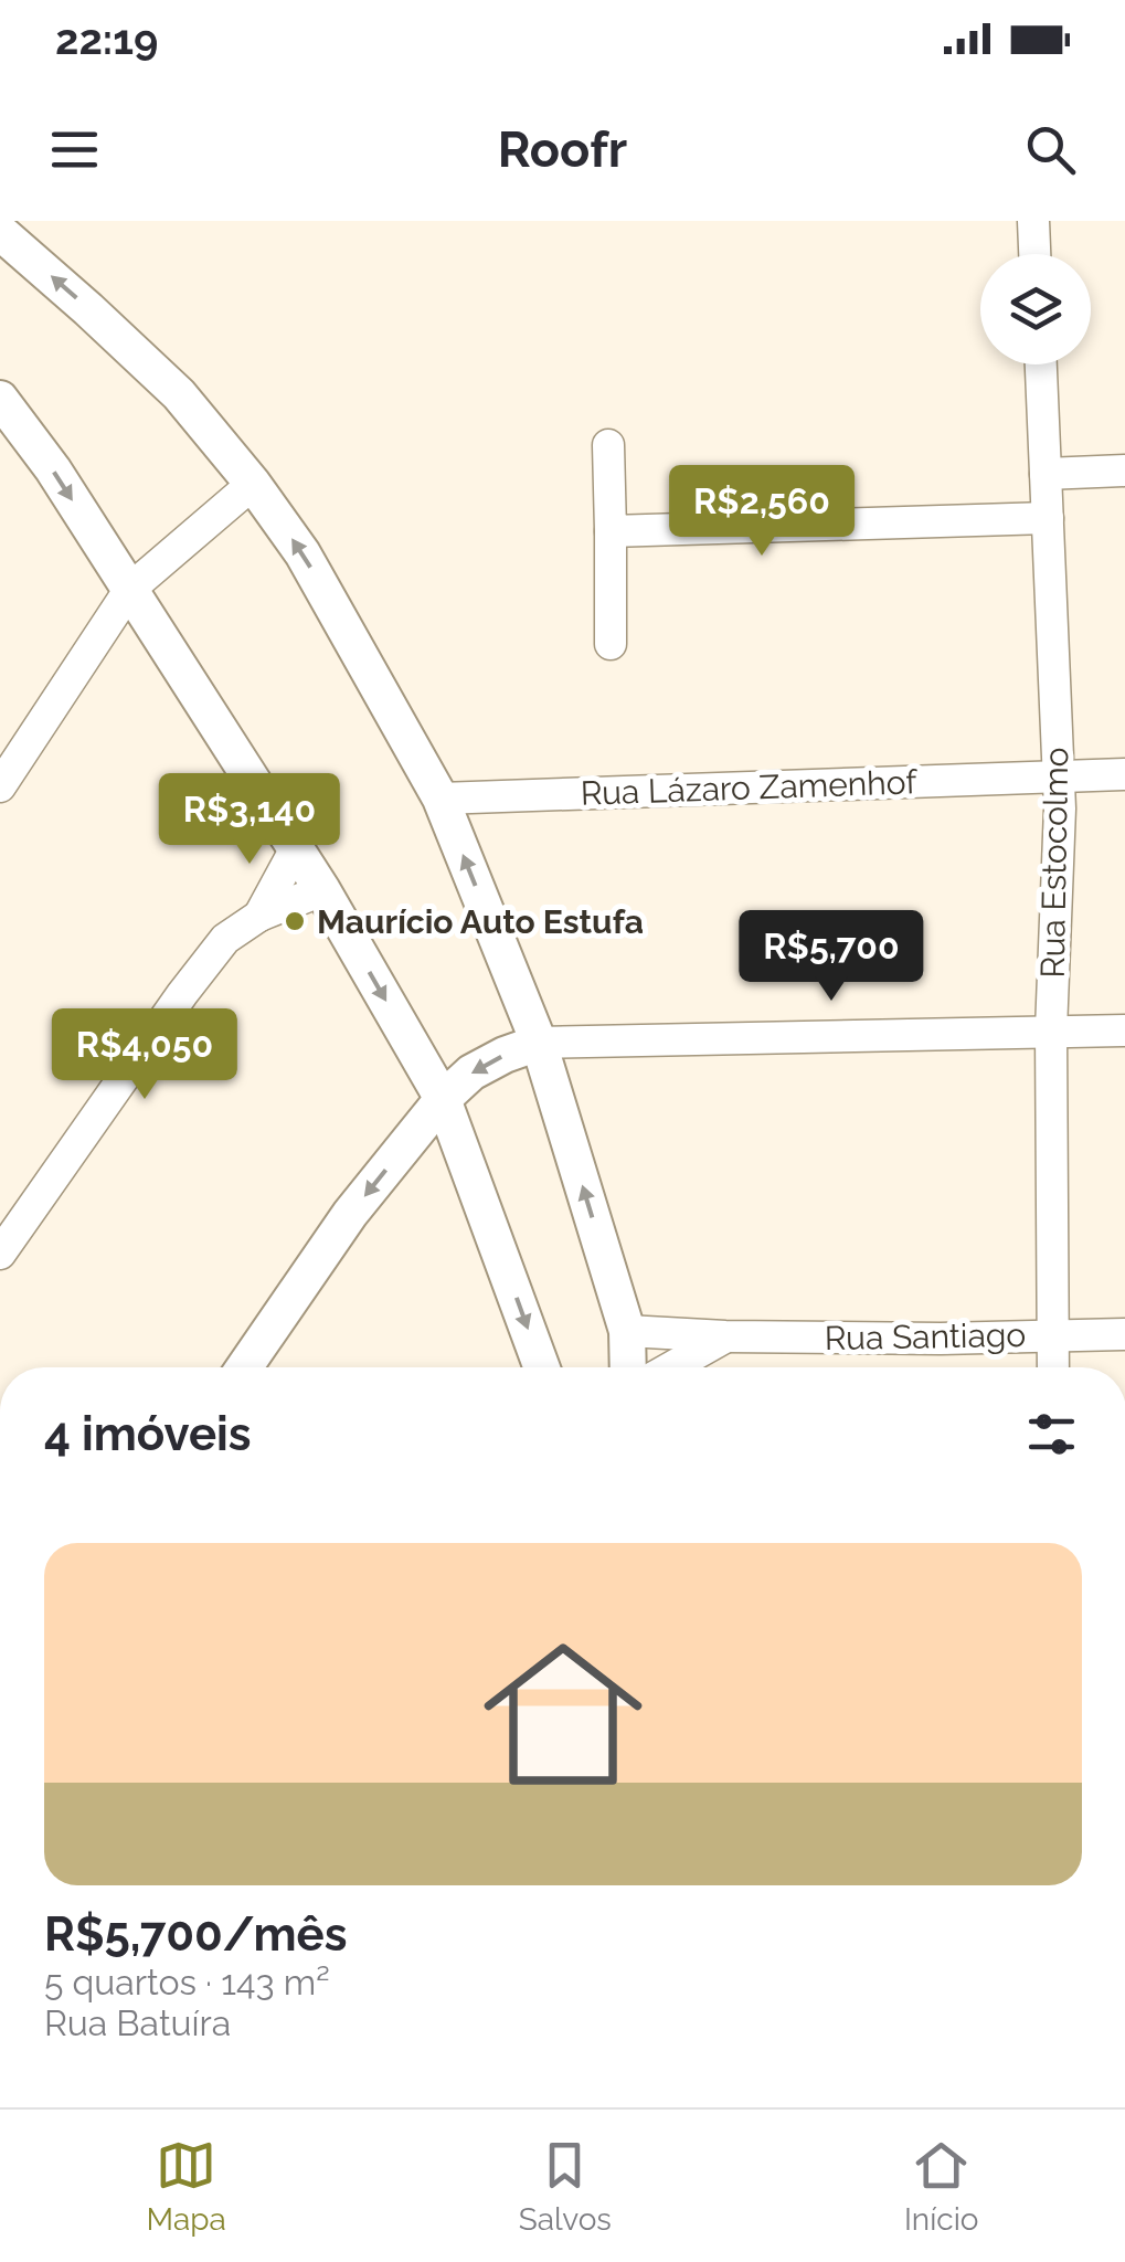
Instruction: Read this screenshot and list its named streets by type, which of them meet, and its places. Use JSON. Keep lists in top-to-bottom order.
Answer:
{
  "streets": {
    "street": ["Rua Lázaro Zamenhof", "Rua Estocolmo", "Rua Santiago"]
  },
  "crossings": [
    ["Rua Lázaro Zamenhof", "Rua Estocolmo"],
    ["Rua Estocolmo", "Rua Santiago"]
  ],
  "places": ["Maurício Auto Estufa"],
  "page": {
    "status": "22:19",
    "header": "Roofr",
    "price": [
      "R$2,560",
      "R$3,140",
      "R$5,700",
      "R$4,050"
    ],
    "heading": "4 imóveis",
    "list": [
      {
        "name": "R$5,700/mês",
        "note": "5 quartos · 143 m² · Rua Batuíra"
      }
    ],
    "tabs": ["Mapa", "Salvos", "Início"]
  }
}
